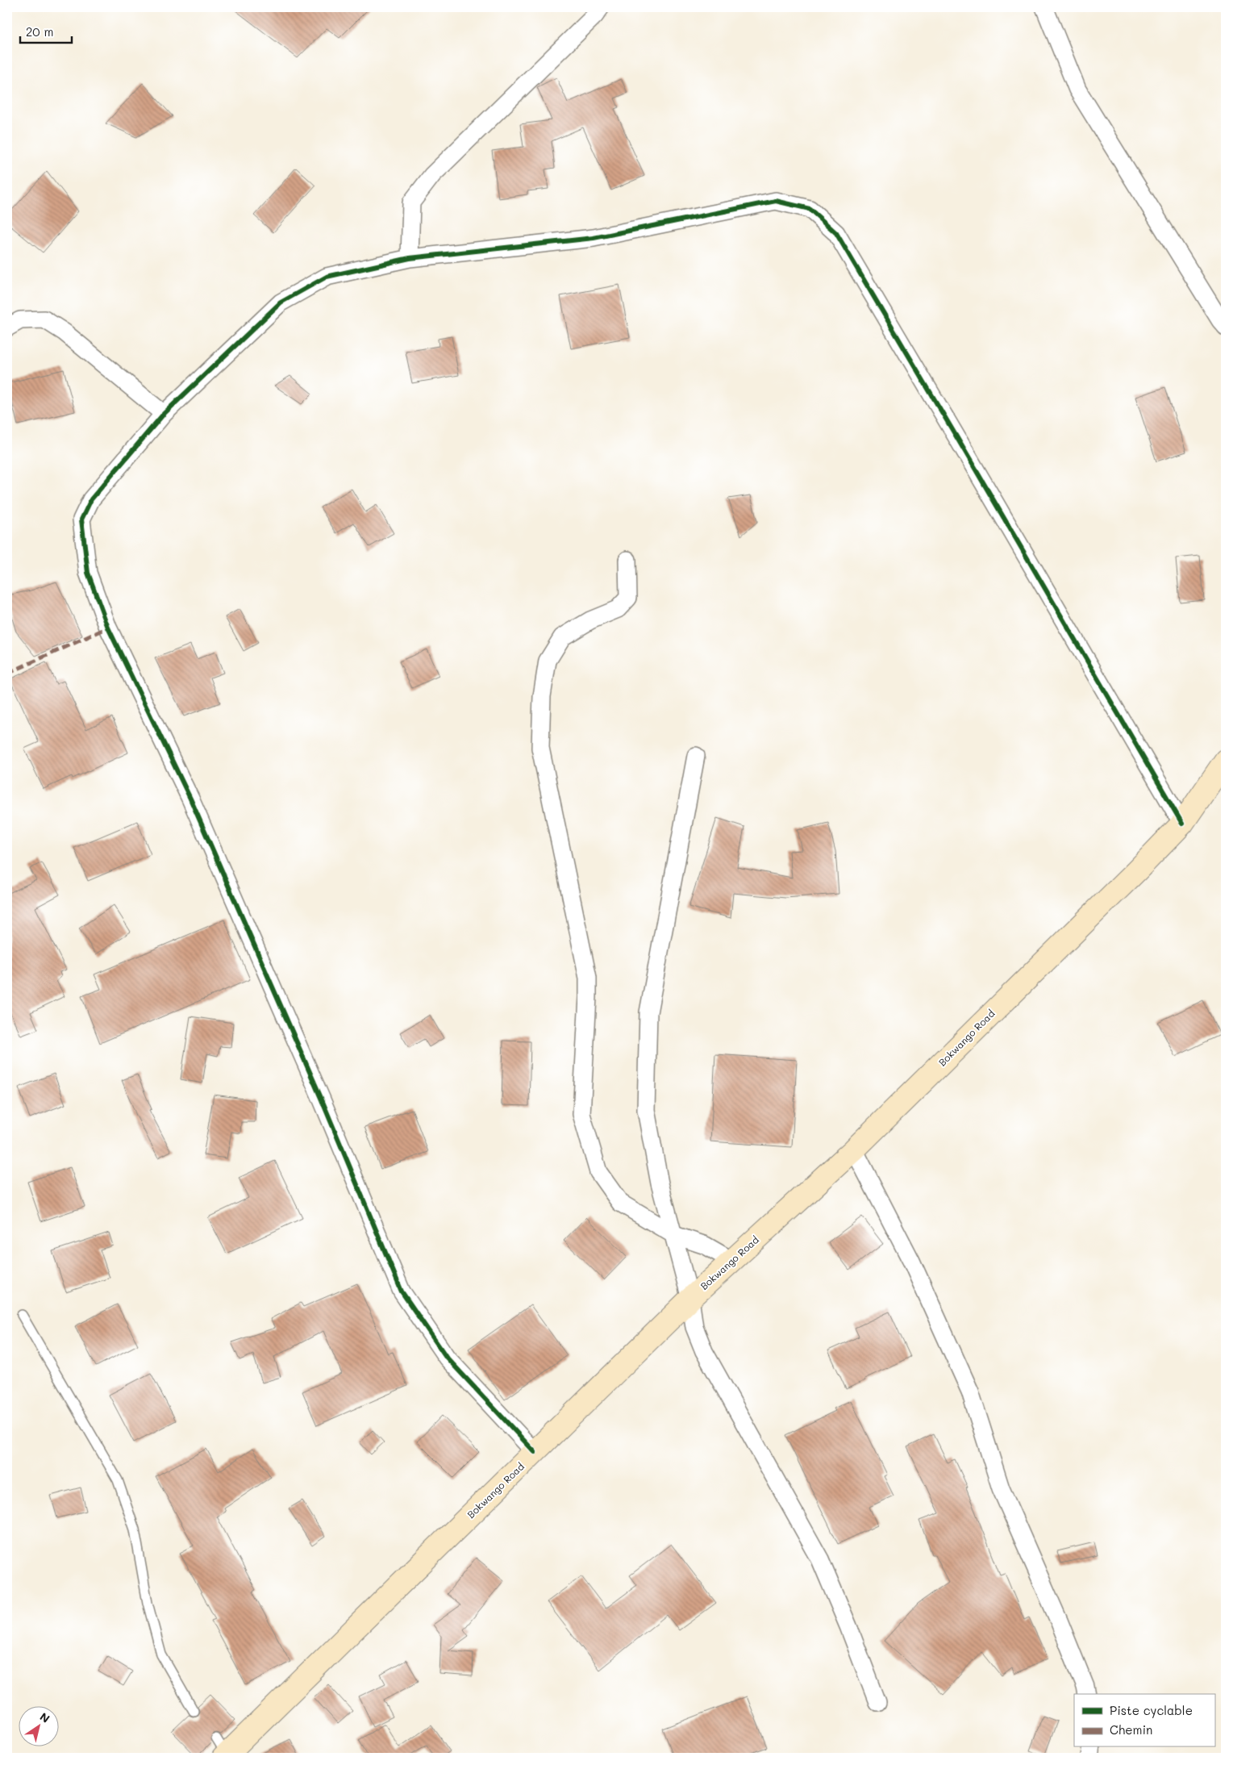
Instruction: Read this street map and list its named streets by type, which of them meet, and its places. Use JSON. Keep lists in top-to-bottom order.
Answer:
{
  "streets": {
    "street": ["Bokwango Road"]
  },
  "legend": ["Piste cyclable", "Chemin"],
  "scale_bar": "20 m",
  "north": "top right"
}
